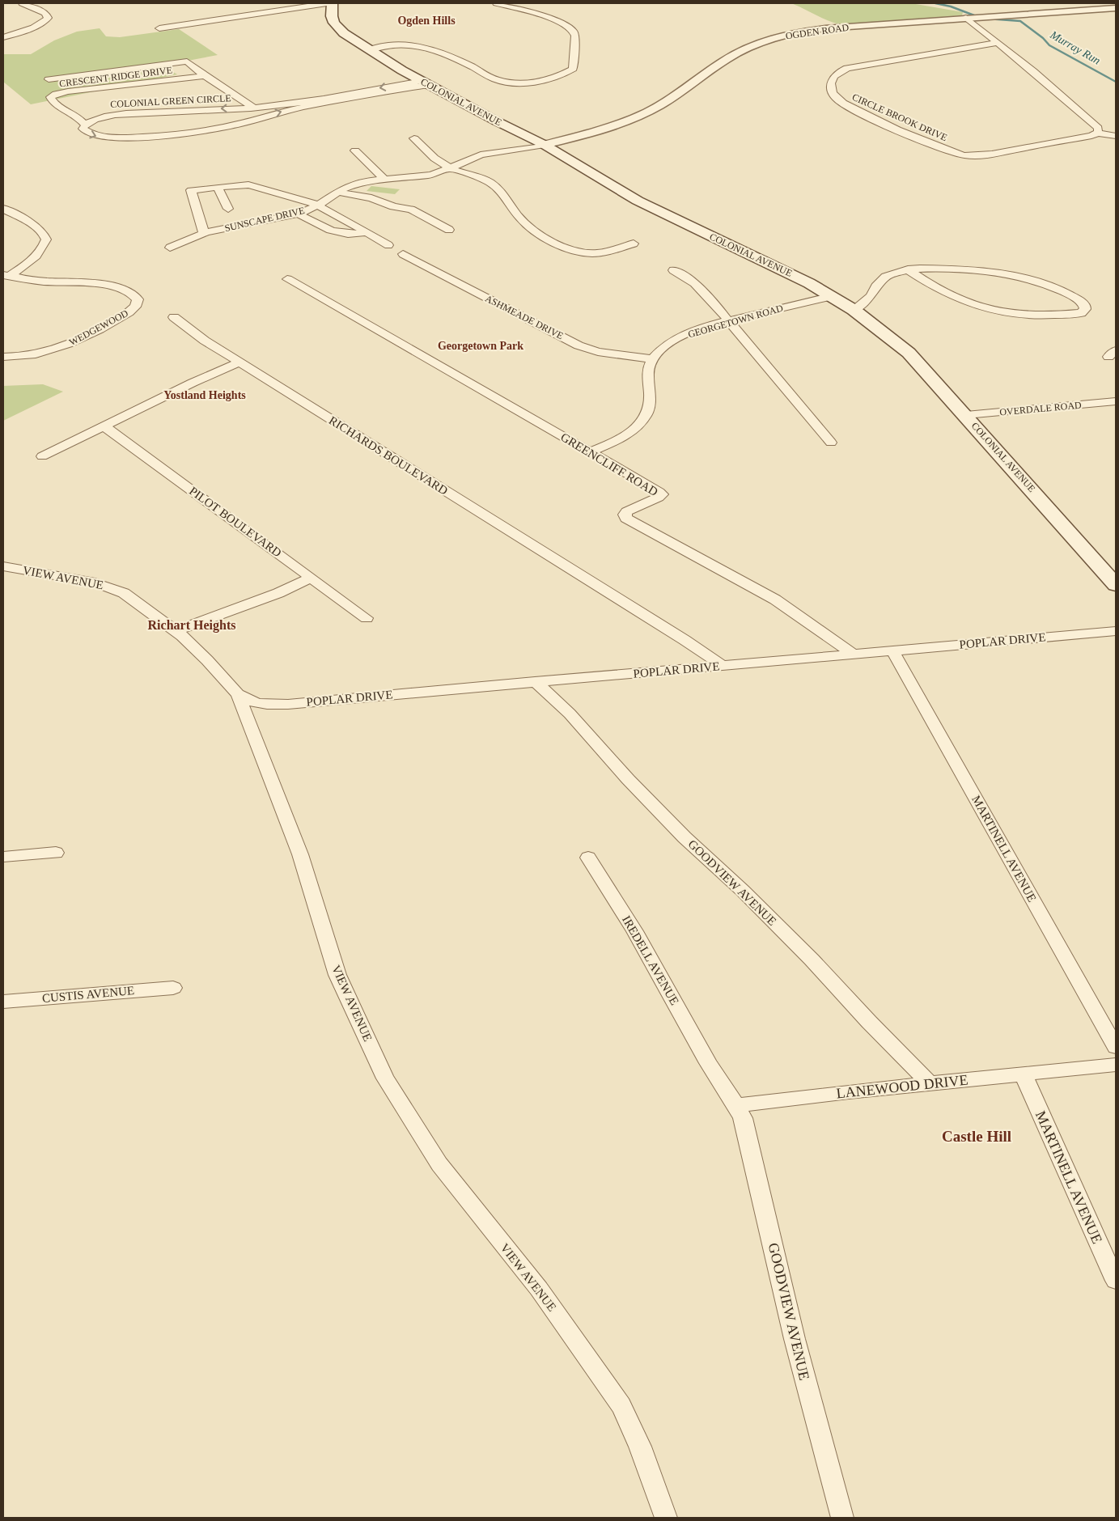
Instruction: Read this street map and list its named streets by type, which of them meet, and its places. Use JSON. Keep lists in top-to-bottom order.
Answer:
{
  "streets": {
    "main road": ["COLONIAL AVENUE"],
    "street": [
      "OGDEN ROAD",
      "CRESCENT RIDGE DRIVE",
      "COLONIAL GREEN CIRCLE",
      "CIRCLE BROOK DRIVE",
      "SUNSCAPE DRIVE",
      "ASHMEADE DRIVE",
      "GEORGETOWN ROAD",
      "WEDGEWOOD",
      "OVERDALE ROAD",
      "RICHARDS BOULEVARD",
      "GREENCLIFF ROAD",
      "PILOT BOULEVARD",
      "VIEW AVENUE",
      "POPLAR DRIVE",
      "MARTINELL AVENUE",
      "GOODVIEW AVENUE",
      "IREDELL AVENUE",
      "CUSTIS AVENUE",
      "LANEWOOD DRIVE"
    ]
  },
  "crossings": [
    ["OGDEN ROAD", "COLONIAL AVENUE"],
    ["OGDEN ROAD", "SUNSCAPE DRIVE"],
    ["CRESCENT RIDGE DRIVE", "COLONIAL GREEN CIRCLE"],
    ["COLONIAL GREEN CIRCLE", "COLONIAL AVENUE"],
    ["COLONIAL AVENUE", "SUNSCAPE DRIVE"],
    ["COLONIAL AVENUE", "GEORGETOWN ROAD"],
    ["COLONIAL AVENUE", "OVERDALE ROAD"],
    ["ASHMEADE DRIVE", "GEORGETOWN ROAD"],
    ["GEORGETOWN ROAD", "GREENCLIFF ROAD"],
    ["RICHARDS BOULEVARD", "POPLAR DRIVE"],
    ["GREENCLIFF ROAD", "POPLAR DRIVE"],
    ["VIEW AVENUE", "POPLAR DRIVE"],
    ["POPLAR DRIVE", "MARTINELL AVENUE"],
    ["POPLAR DRIVE", "GOODVIEW AVENUE"],
    ["MARTINELL AVENUE", "LANEWOOD DRIVE"],
    ["GOODVIEW AVENUE", "IREDELL AVENUE"],
    ["GOODVIEW AVENUE", "LANEWOOD DRIVE"],
    ["IREDELL AVENUE", "LANEWOOD DRIVE"]
  ],
  "districts": [
    "Ogden Hills",
    "Georgetown Park",
    "Yostland Heights",
    "Richart Heights",
    "Castle Hill"
  ],
  "water": ["Murray Run"]
}
